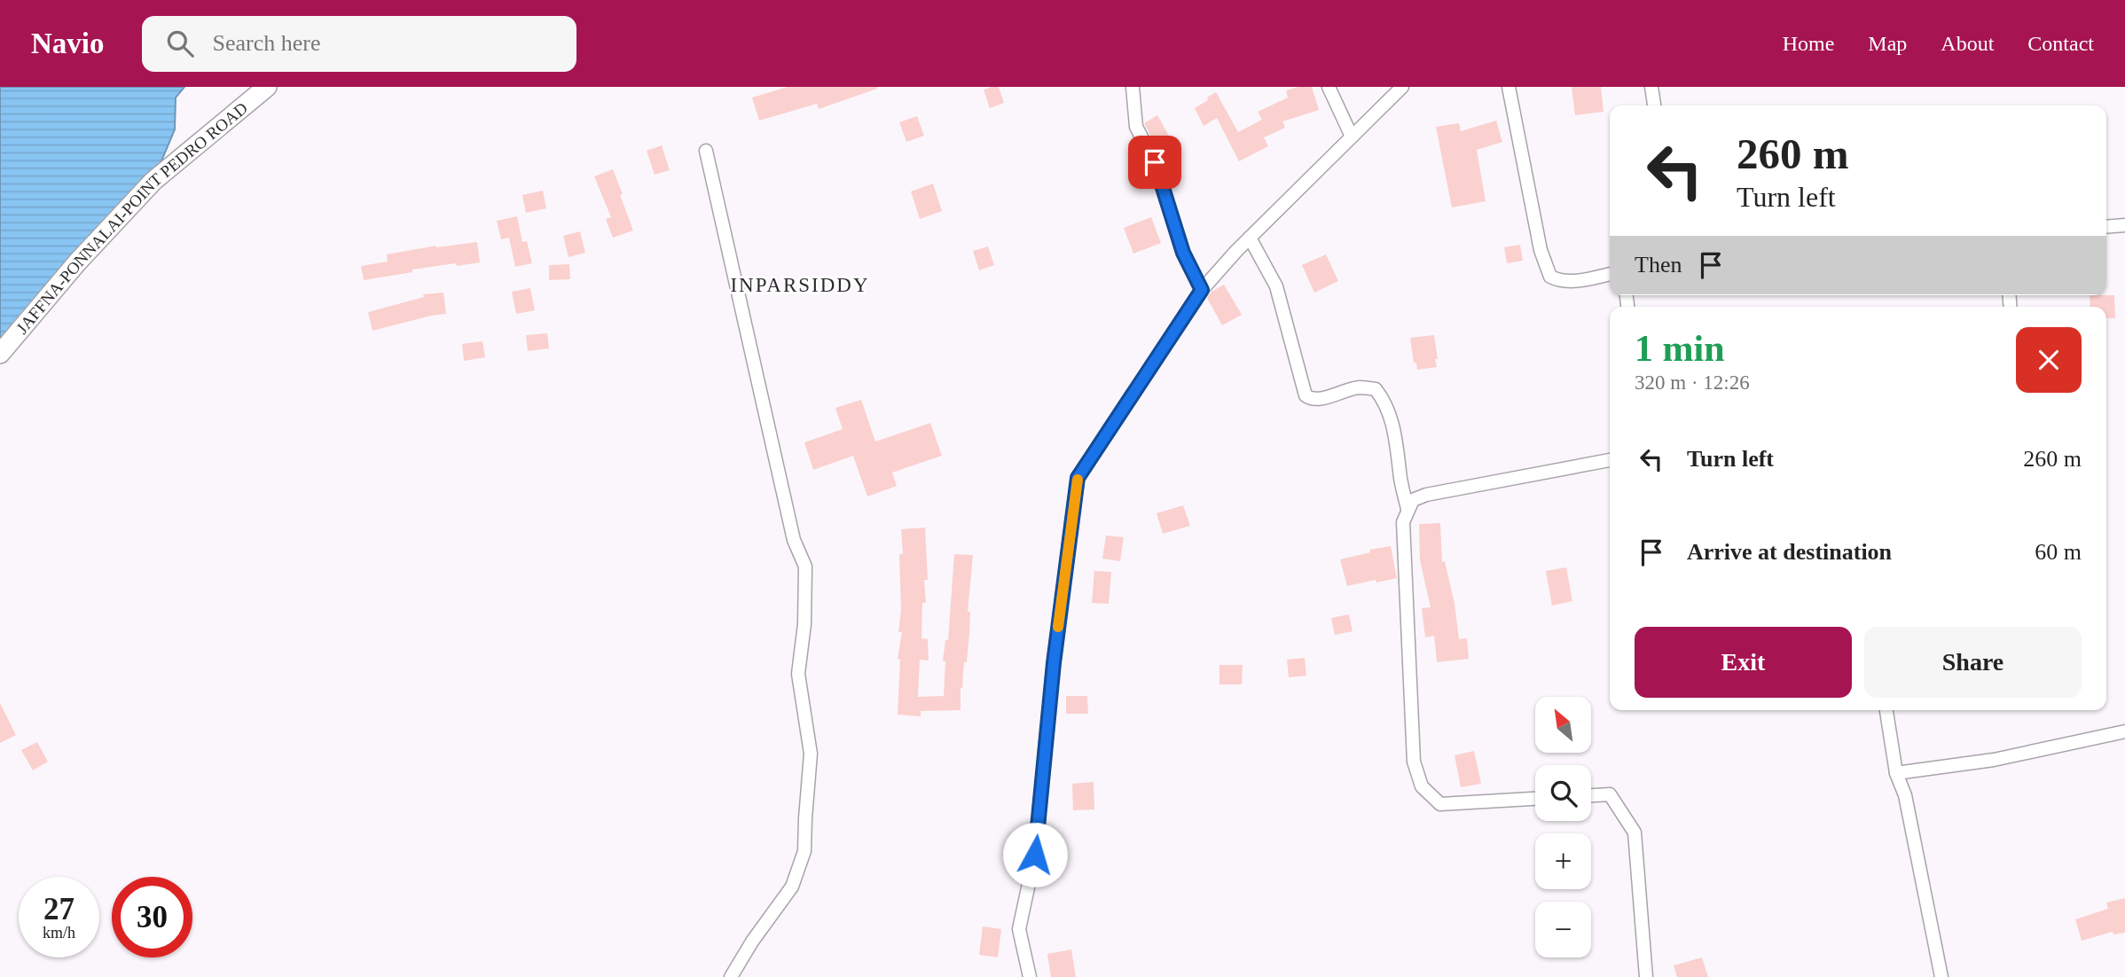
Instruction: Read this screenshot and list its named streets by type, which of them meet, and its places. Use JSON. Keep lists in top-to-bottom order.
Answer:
{
  "streets": {
    "main road": ["JAFFNA-PONNALAI-POINT PEDRO ROAD"]
  },
  "districts": ["INPARSIDDY"],
  "north": "top left",
  "page": {
    "header": "Navio",
    "search": "Search here",
    "nav": [
      "Home",
      "Map",
      "About",
      "Contact"
    ],
    "turn": ["260 m", "Turn left"],
    "then": "Then",
    "heading": ["1 min", "320 m · 12:26"],
    "list": [
      {
        "name": "Turn left",
        "value": "260 m"
      },
      {
        "name": "Arrive at destination",
        "value": "60 m"
      }
    ],
    "buttons": ["Exit", "Share"],
    "map_buttons": ["+", "−"],
    "speed": "27 km/h",
    "limit": "30"
  }
}
